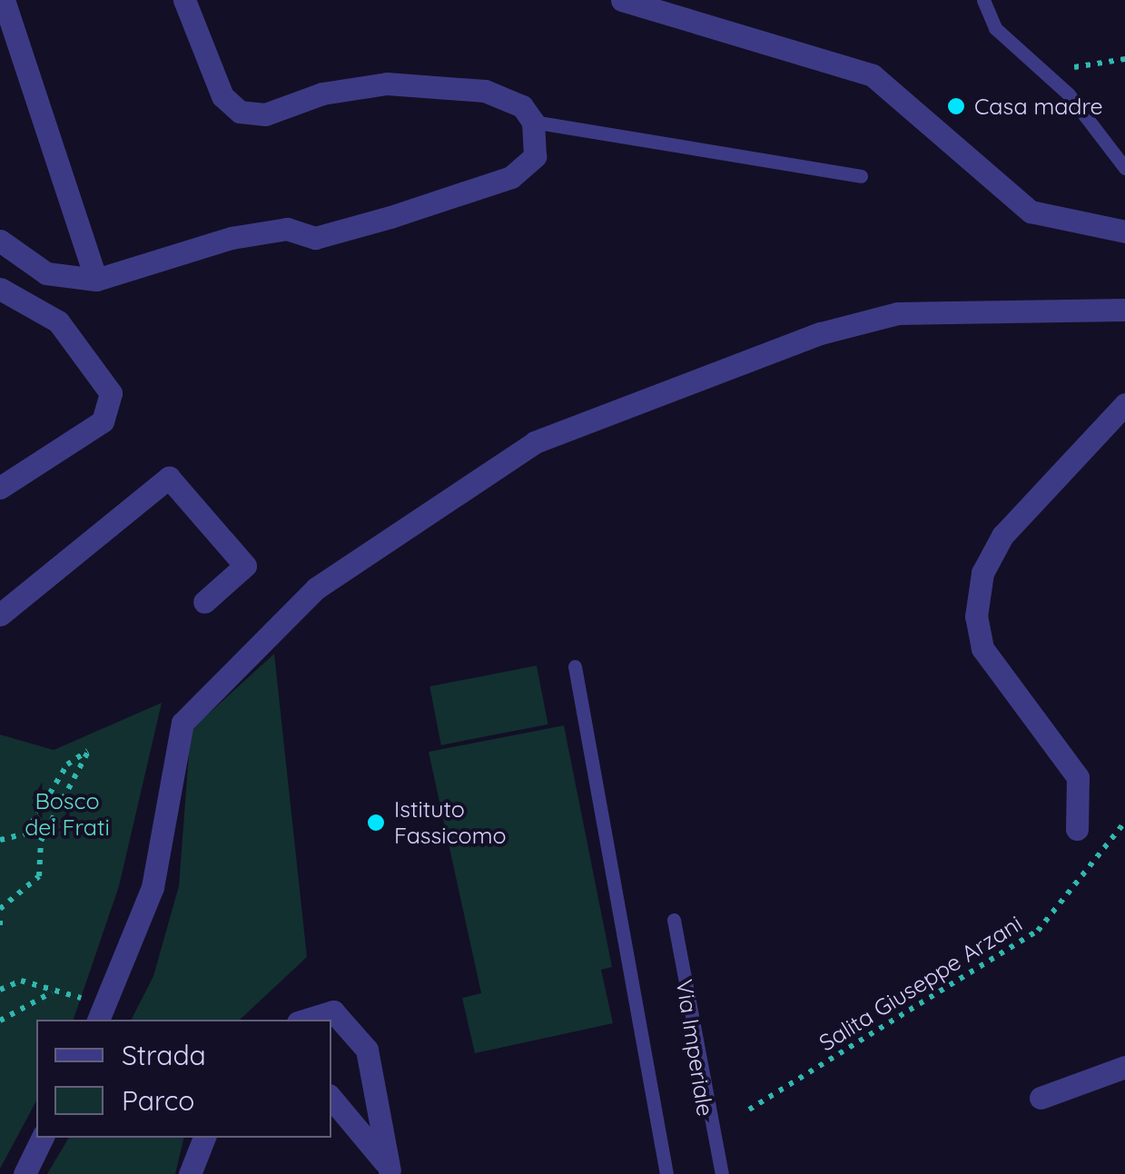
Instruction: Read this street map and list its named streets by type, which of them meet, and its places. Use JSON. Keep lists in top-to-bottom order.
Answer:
{
  "streets": {
    "lane": ["Via Imperiale"],
    "path": ["Salita Giuseppe Arzani"]
  },
  "parks": ["Bosco dei Frati"],
  "places": ["Casa madre", "Istituto Fassicomo"],
  "legend": ["Strada", "Parco"]
}
